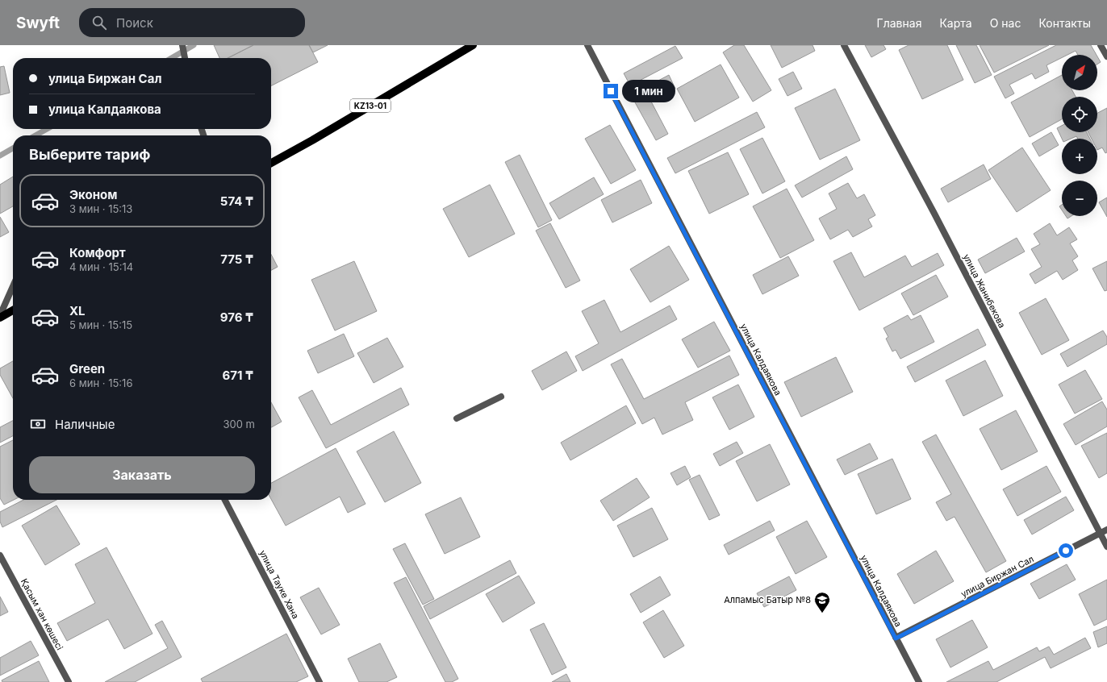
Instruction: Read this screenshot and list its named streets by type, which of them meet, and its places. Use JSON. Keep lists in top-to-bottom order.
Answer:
{
  "streets": {
    "main road": ["KZ13-01"],
    "street": [
      "улица Жанибекова",
      "улица Калдаякова",
      "улица Биржан Сал",
      "улица Тауке Хана",
      "Қасым хан көшесі"
    ]
  },
  "crossings": [
    ["улица Жанибекова", "улица Биржан Сал"],
    ["улица Калдаякова", "улица Биржан Сал"]
  ],
  "places": {
    "school or university": ["Алпамыс Батыр №8"]
  },
  "north": "top right",
  "page": {
    "header": "Swyft",
    "search": "Поиск",
    "nav": [
      "Главная",
      "Карта",
      "О нас",
      "Контакты"
    ],
    "map_buttons": ["+", "−"],
    "banner": ["улица Биржан Сал", "улица Калдаякова"],
    "bubble": "1 мин",
    "heading": "Выберите тариф",
    "list": [
      {
        "name": "Эконом",
        "note": "3 мин · 15:13",
        "value": "574 ₸"
      },
      {
        "name": "Комфорт",
        "note": "4 мин · 15:14",
        "value": "775 ₸"
      },
      {
        "name": "XL",
        "note": "5 мин · 15:15",
        "value": "976 ₸"
      },
      {
        "name": "Green",
        "note": "6 мин · 15:16",
        "value": "671 ₸"
      }
    ],
    "pay": ["Наличные", "300 m"],
    "buttons": "Заказать"
  }
}
